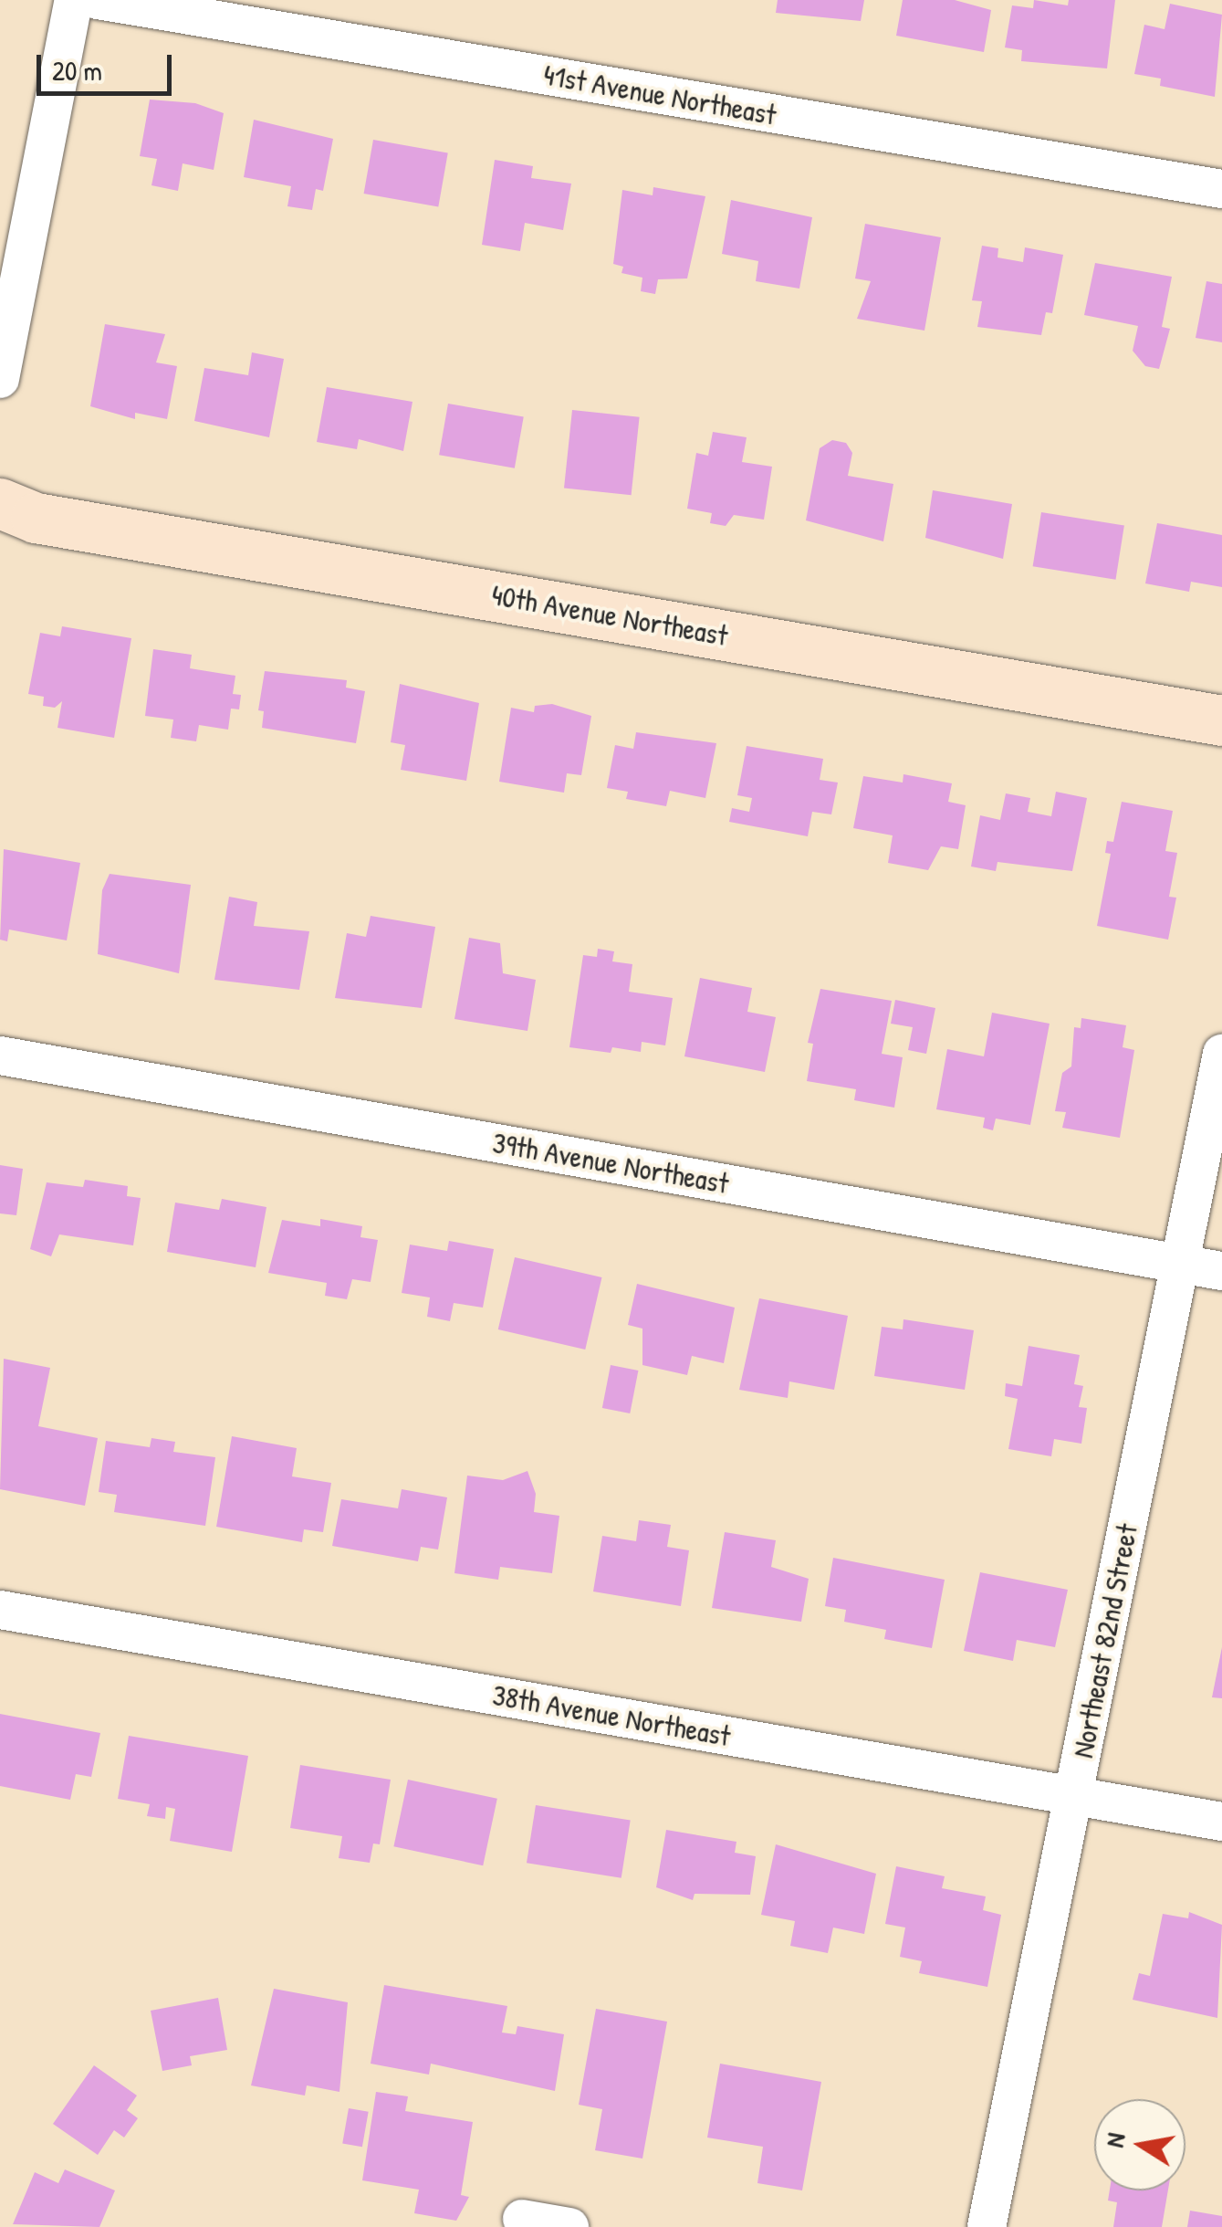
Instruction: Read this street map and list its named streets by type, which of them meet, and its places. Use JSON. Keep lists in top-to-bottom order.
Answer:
{
  "streets": {
    "street": [
      "41st Avenue Northeast",
      "40th Avenue Northeast",
      "39th Avenue Northeast",
      "Northeast 82nd Street",
      "38th Avenue Northeast"
    ]
  },
  "crossings": [
    ["39th Avenue Northeast", "Northeast 82nd Street"],
    ["Northeast 82nd Street", "38th Avenue Northeast"]
  ],
  "scale_bar": "20 m",
  "north": "left"
}
